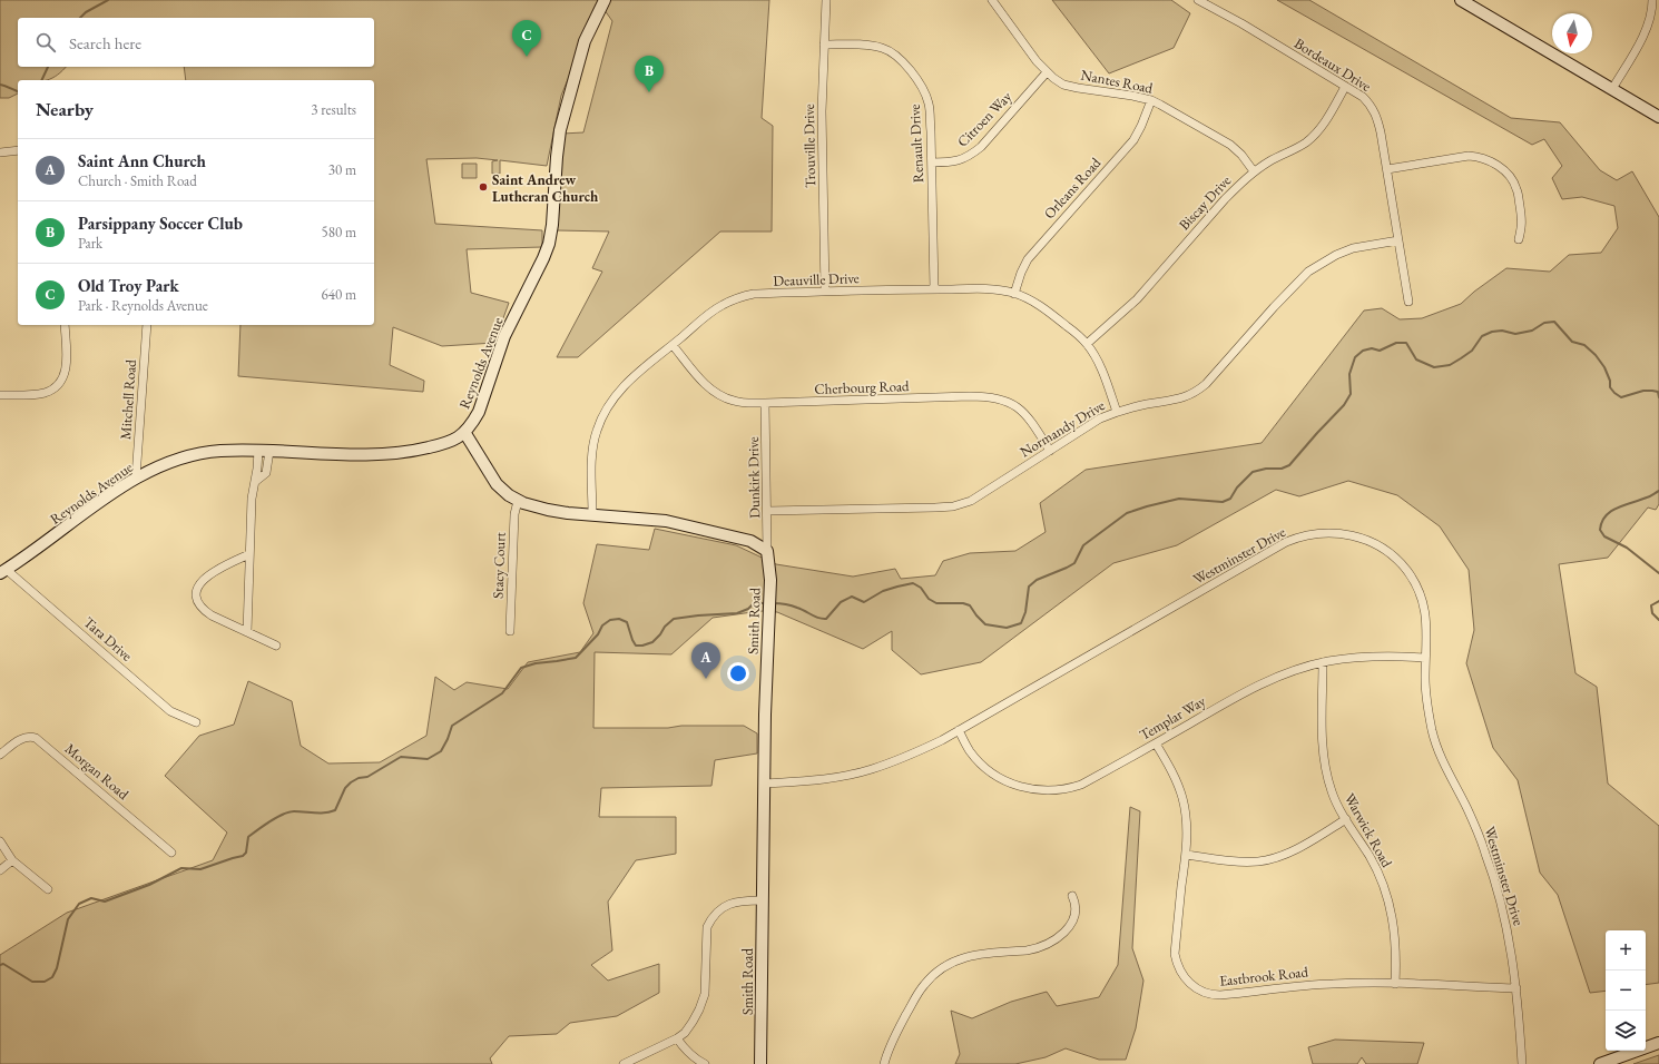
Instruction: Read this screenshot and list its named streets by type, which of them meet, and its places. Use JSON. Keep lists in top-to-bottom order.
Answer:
{
  "streets": {
    "street": [
      "Bordeaux Drive",
      "Nantes Road",
      "Citroen Way",
      "Renault Drive",
      "Trouville Drive",
      "Orleans Road",
      "Biscay Drive",
      "Deauville Drive",
      "Reynolds Avenue",
      "Cherbourg Road",
      "Mitchell Road",
      "Normandy Drive",
      "Dunkirk Drive",
      "Westminster Drive",
      "Stacy Court",
      "Smith Road",
      "Tara Drive",
      "Templar Way",
      "Morgan Road",
      "Warwick Road",
      "Eastbrook Road"
    ]
  },
  "crossings": [
    ["Bordeaux Drive", "Biscay Drive"],
    ["Bordeaux Drive", "Normandy Drive"],
    ["Nantes Road", "Citroen Way"],
    ["Nantes Road", "Orleans Road"],
    ["Nantes Road", "Biscay Drive"],
    ["Citroen Way", "Renault Drive"],
    ["Renault Drive", "Trouville Drive"],
    ["Renault Drive", "Deauville Drive"],
    ["Trouville Drive", "Deauville Drive"],
    ["Orleans Road", "Deauville Drive"],
    ["Biscay Drive", "Deauville Drive"],
    ["Deauville Drive", "Cherbourg Road"],
    ["Deauville Drive", "Normandy Drive"],
    ["Reynolds Avenue", "Mitchell Road"],
    ["Reynolds Avenue", "Tara Drive"],
    ["Cherbourg Road", "Normandy Drive"],
    ["Cherbourg Road", "Dunkirk Drive"],
    ["Normandy Drive", "Dunkirk Drive"],
    ["Dunkirk Drive", "Smith Road"],
    ["Westminster Drive", "Smith Road"],
    ["Westminster Drive", "Templar Way"],
    ["Westminster Drive", "Eastbrook Road"],
    ["Templar Way", "Warwick Road"],
    ["Templar Way", "Eastbrook Road"],
    ["Warwick Road", "Eastbrook Road"]
  ],
  "places": ["Saint Andrew Lutheran Church"],
  "north": "bottom",
  "page": {
    "search": "Search here",
    "pins": ["C", "B", "A"],
    "heading": ["Nearby", "3 results"],
    "list": [
      {
        "mark": "A",
        "name": "Saint Ann Church",
        "note": "Church · Smith Road",
        "value": "30 m"
      },
      {
        "mark": "B",
        "name": "Parsippany Soccer Club",
        "note": "Park",
        "value": "580 m"
      },
      {
        "mark": "C",
        "name": "Old Troy Park",
        "note": "Park · Reynolds Avenue",
        "value": "640 m"
      }
    ],
    "map_buttons": ["+", "−"]
  }
}
